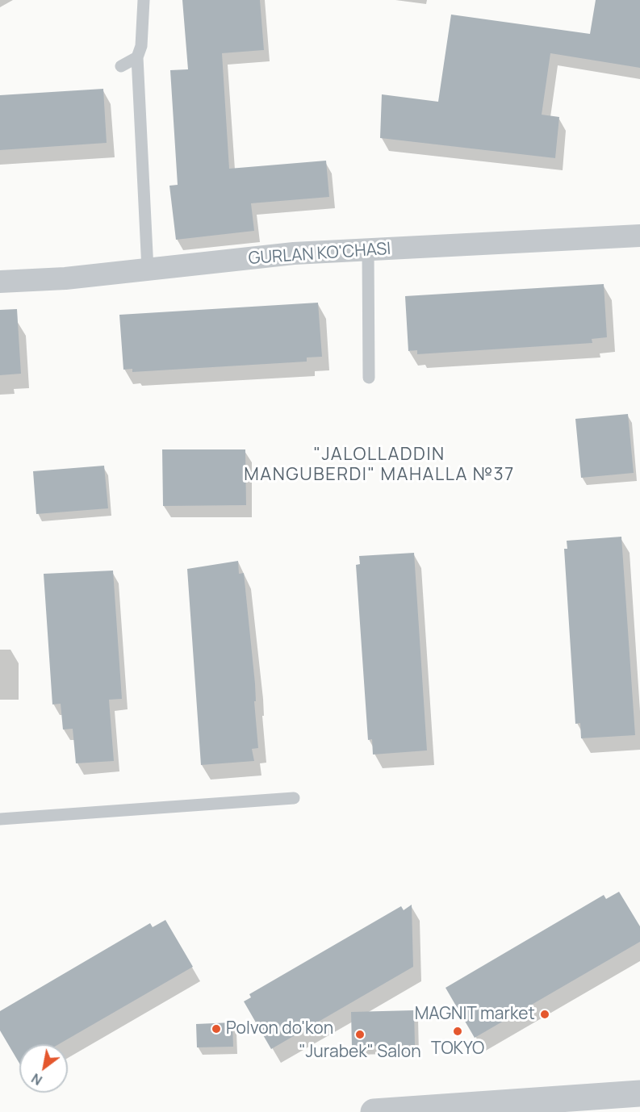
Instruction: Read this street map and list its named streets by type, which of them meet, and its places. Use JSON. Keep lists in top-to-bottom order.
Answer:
{
  "streets": {
    "street": ["GURLAN KO'CHASI"]
  },
  "districts": ["\"JALOLLADDIN MANGUBERDI\" MAHALLA №37"],
  "places": [
    "MAGNIT market",
    "Polvon do'kon",
    "TOKYO",
    "\"Jurabek\" Salon"
  ],
  "north": "bottom left"
}
